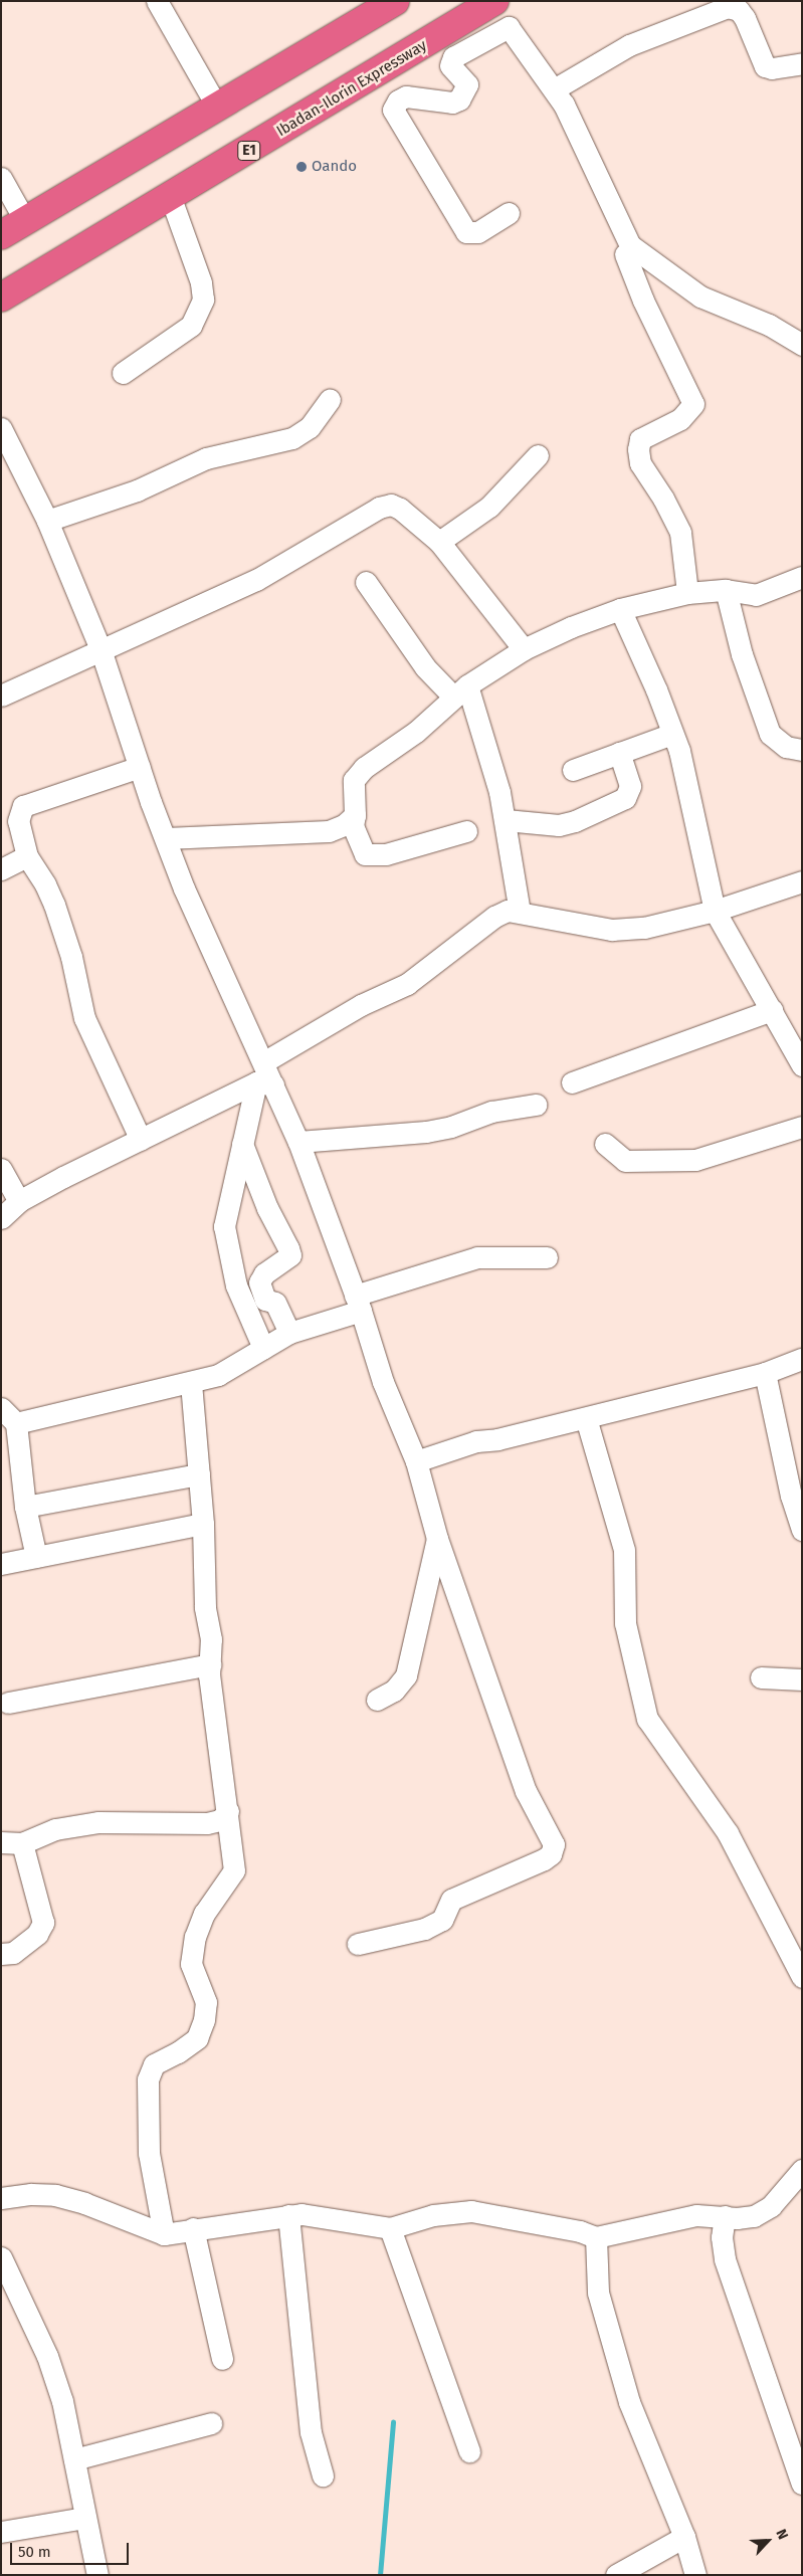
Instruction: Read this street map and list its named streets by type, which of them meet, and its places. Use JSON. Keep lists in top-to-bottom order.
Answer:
{
  "streets": {
    "highway": ["Ibadan-Ilorin Expressway", "E1"]
  },
  "places": ["Oando"],
  "scale_bar": "50 m",
  "north": "top right"
}
